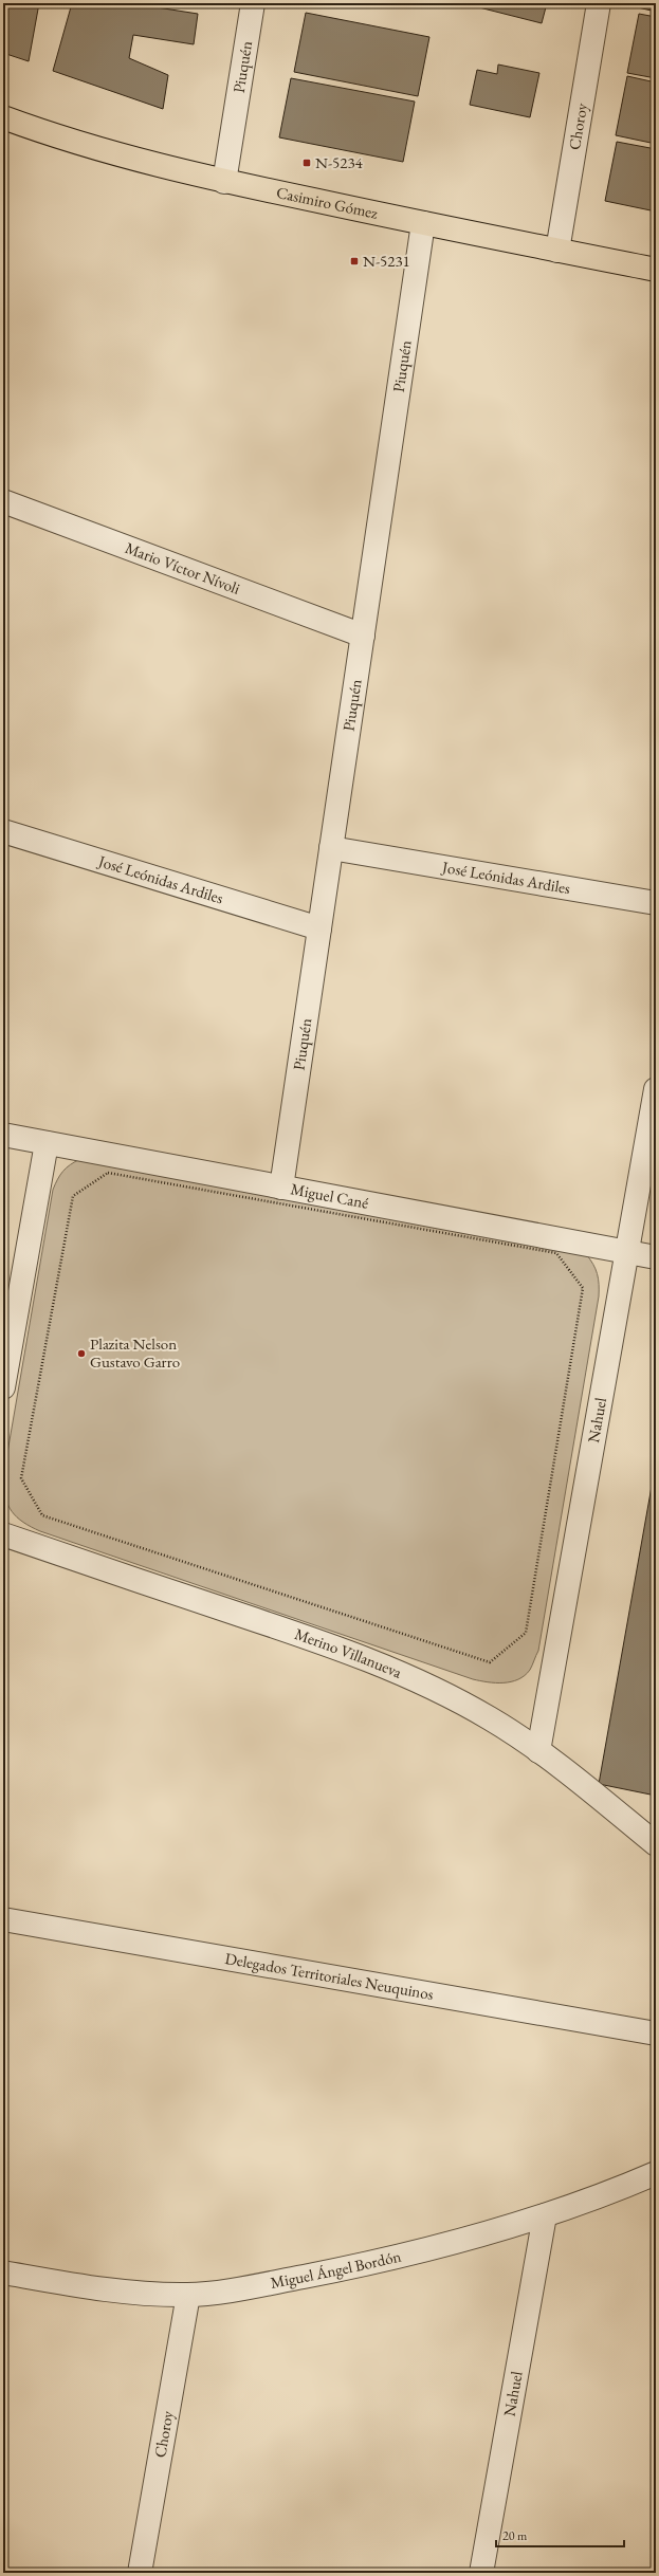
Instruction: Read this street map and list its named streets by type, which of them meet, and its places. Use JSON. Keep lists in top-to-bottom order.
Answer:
{
  "streets": {
    "main road": ["Casimiro Gómez"],
    "street": [
      "Piuquén",
      "Choroy",
      "Mario Víctor Nívoli",
      "José Leónidas Ardiles",
      "Miguel Cané",
      "Nahuel",
      "Merino Villanueva",
      "Delegados Territoriales Neuquinos",
      "Miguel Ángel Bordón"
    ]
  },
  "crossings": [
    ["Piuquén", "Casimiro Gómez"],
    ["Piuquén", "Mario Víctor Nívoli"],
    ["Piuquén", "José Leónidas Ardiles"],
    ["Piuquén", "Miguel Cané"],
    ["Choroy", "Casimiro Gómez"],
    ["Choroy", "Miguel Ángel Bordón"],
    ["Miguel Cané", "Nahuel"],
    ["Nahuel", "Merino Villanueva"],
    ["Nahuel", "Miguel Ángel Bordón"]
  ],
  "places": {
    "transit": ["N-5234", "N-5231"],
    "other": ["Plazita Nelson Gustavo Garro"]
  },
  "scale_bar": "20 m"
}
